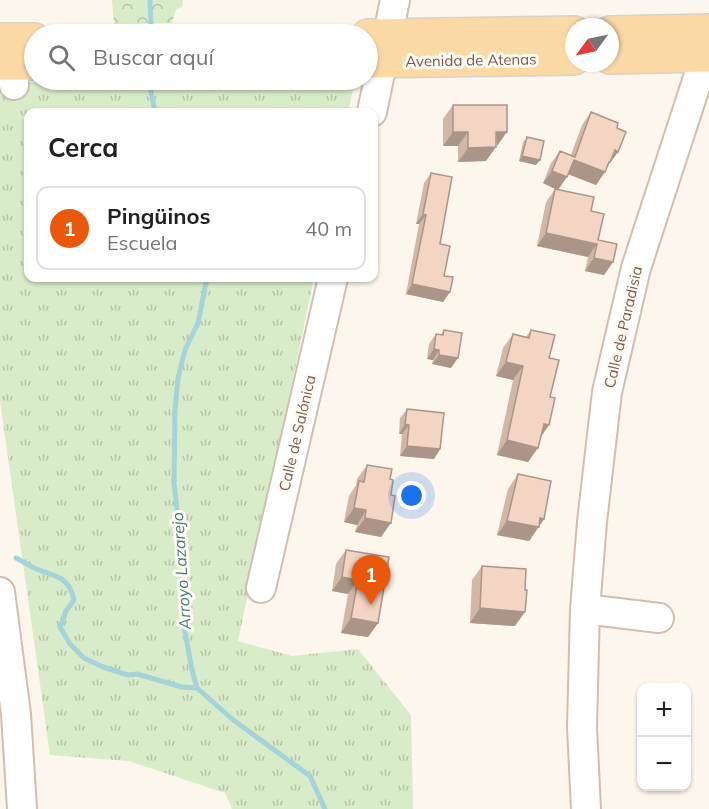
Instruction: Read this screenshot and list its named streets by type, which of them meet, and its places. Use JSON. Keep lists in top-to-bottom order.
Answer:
{
  "streets": {
    "main road": ["Avenida de Atenas"],
    "street": ["Calle de Paradisia", "Calle de Salónica"]
  },
  "water": ["Arroyo Lazarejo"],
  "north": "bottom left",
  "page": {
    "search": "Buscar aquí",
    "heading": "Cerca",
    "list": [
      {
        "mark": "1",
        "name": "Pingüinos",
        "note": "Escuela",
        "value": "40 m"
      }
    ],
    "pins": "1",
    "map_buttons": ["+", "−"]
  }
}
